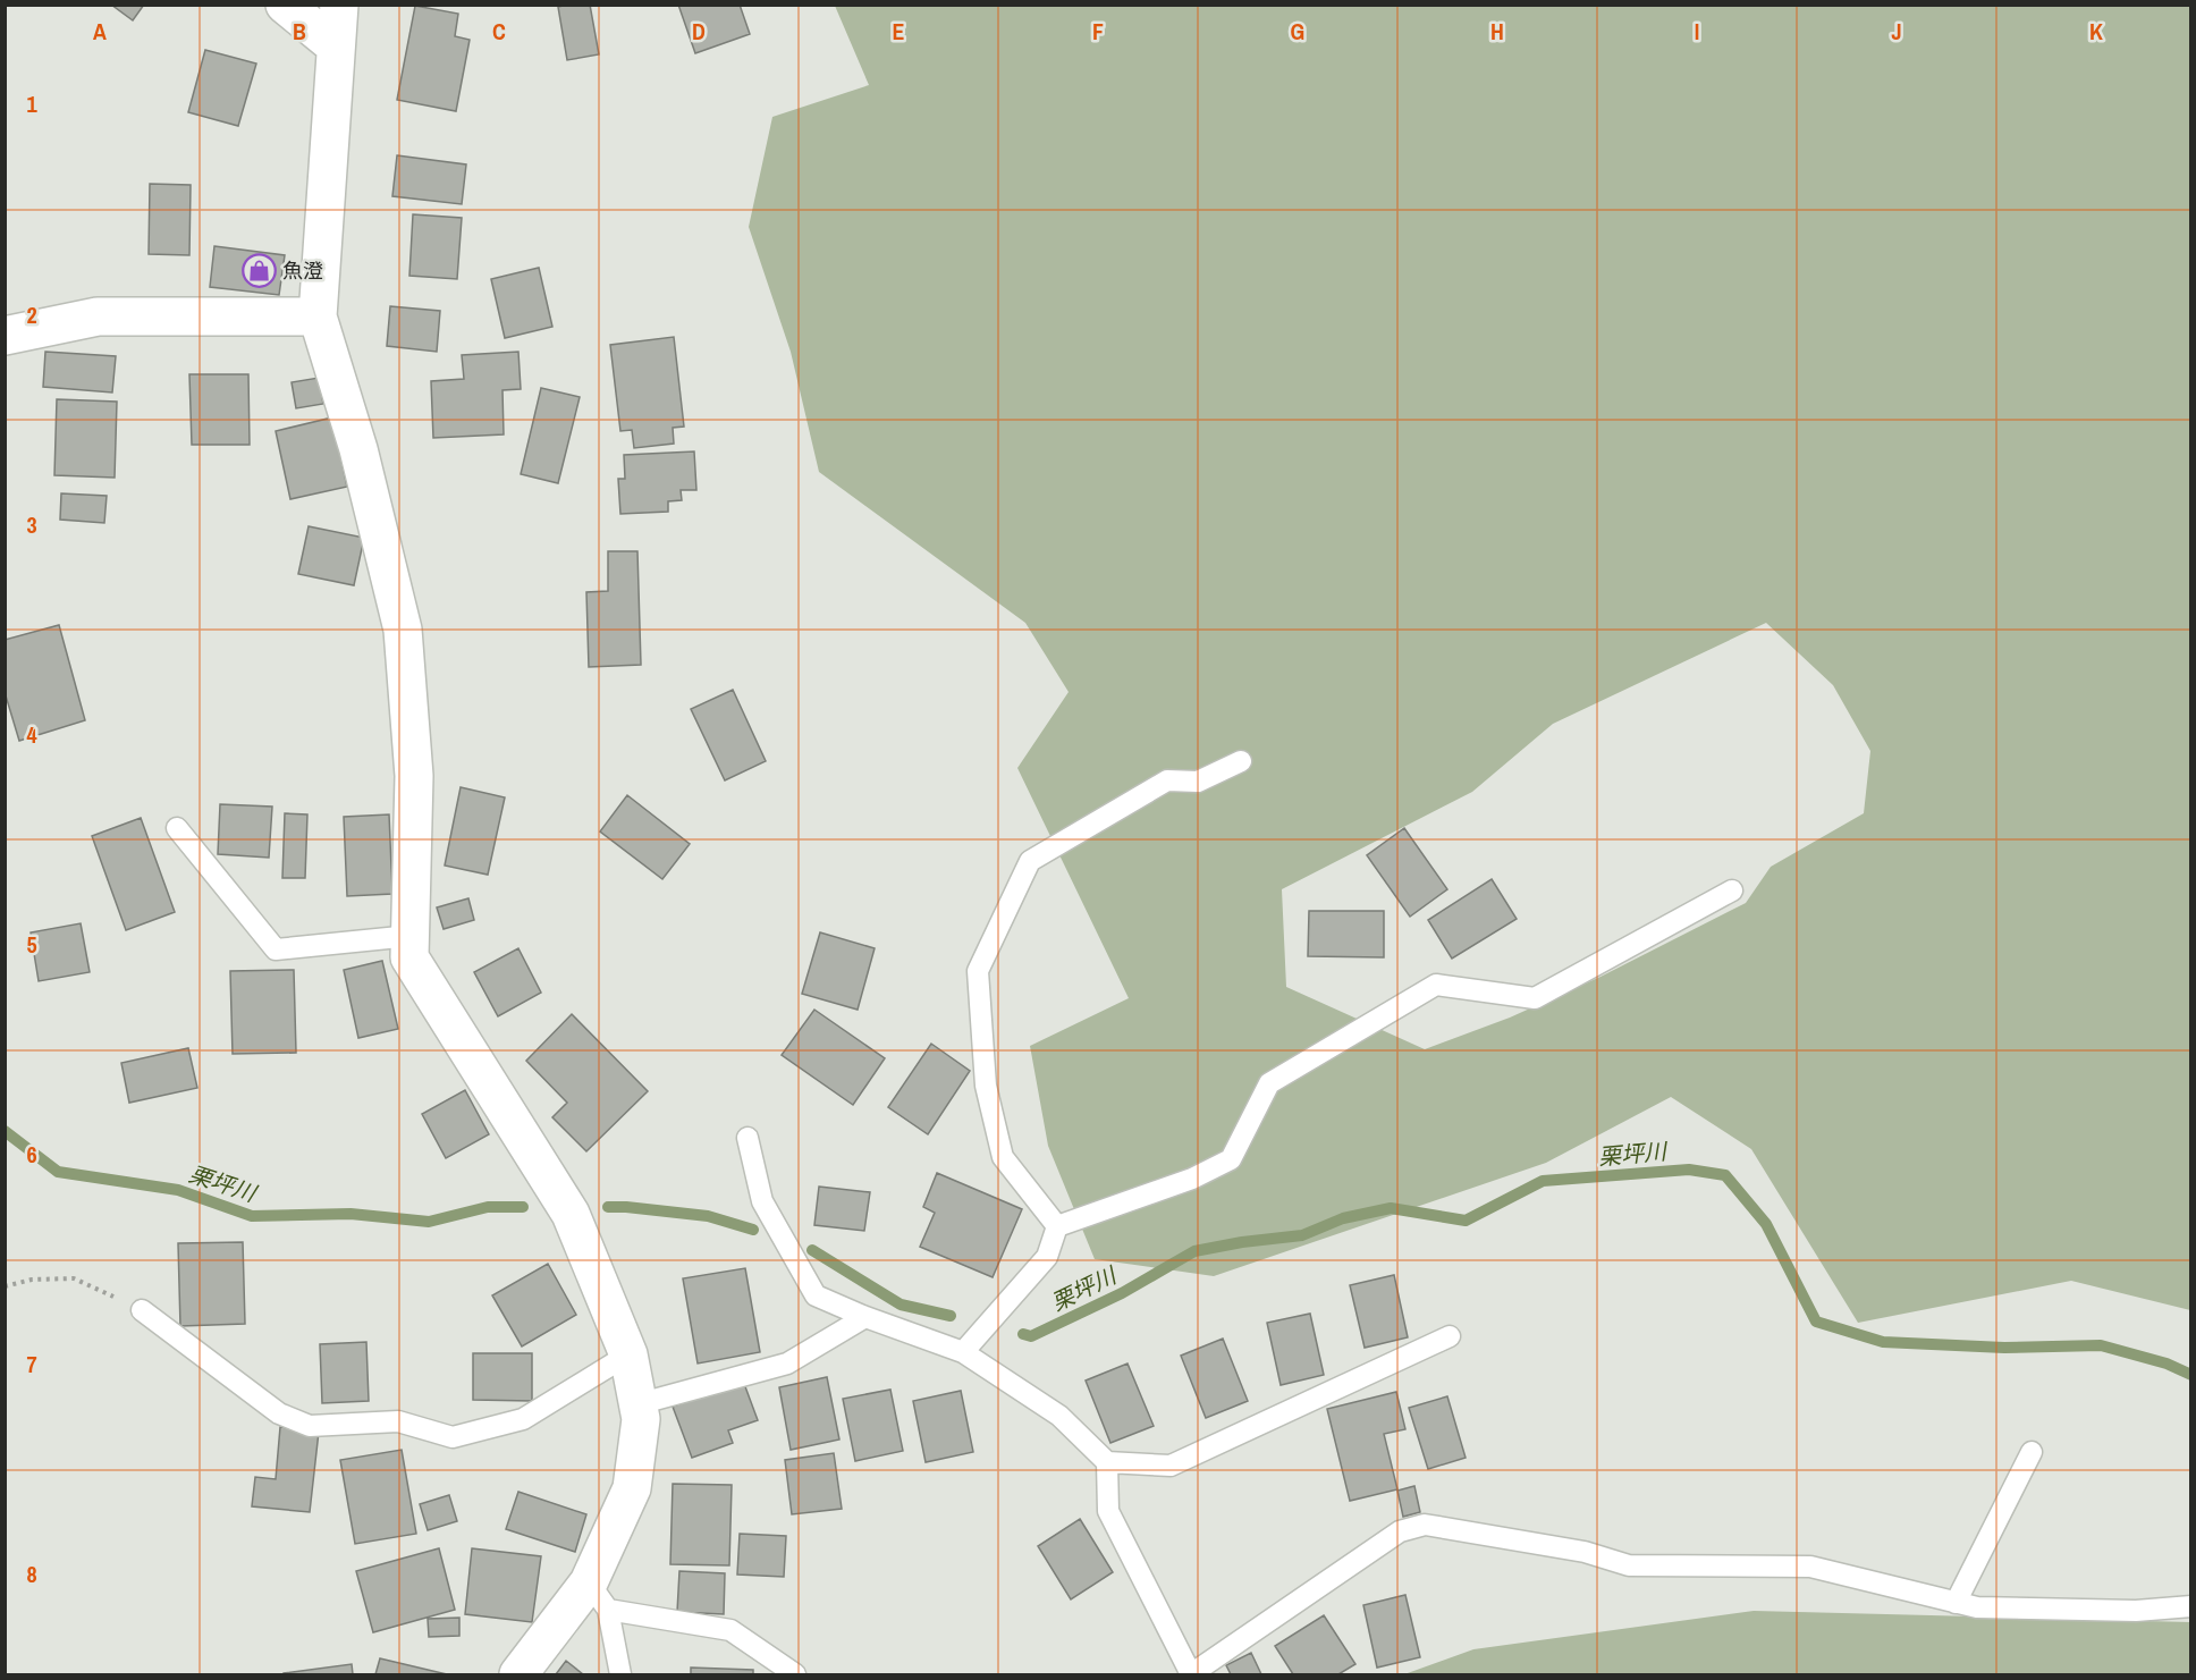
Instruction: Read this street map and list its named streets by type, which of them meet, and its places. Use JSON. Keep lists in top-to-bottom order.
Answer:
{
  "water": ["栗坪川"],
  "places": {
    "shop": ["魚澄"]
  },
  "grid": {
    "columns": [
      "A",
      "B",
      "C",
      "D",
      "E",
      "F",
      "G",
      "H",
      "I",
      "J",
      "K"
    ],
    "rows": [
      "1",
      "2",
      "3",
      "4",
      "5",
      "6",
      "7",
      "8"
    ]
  }
}
